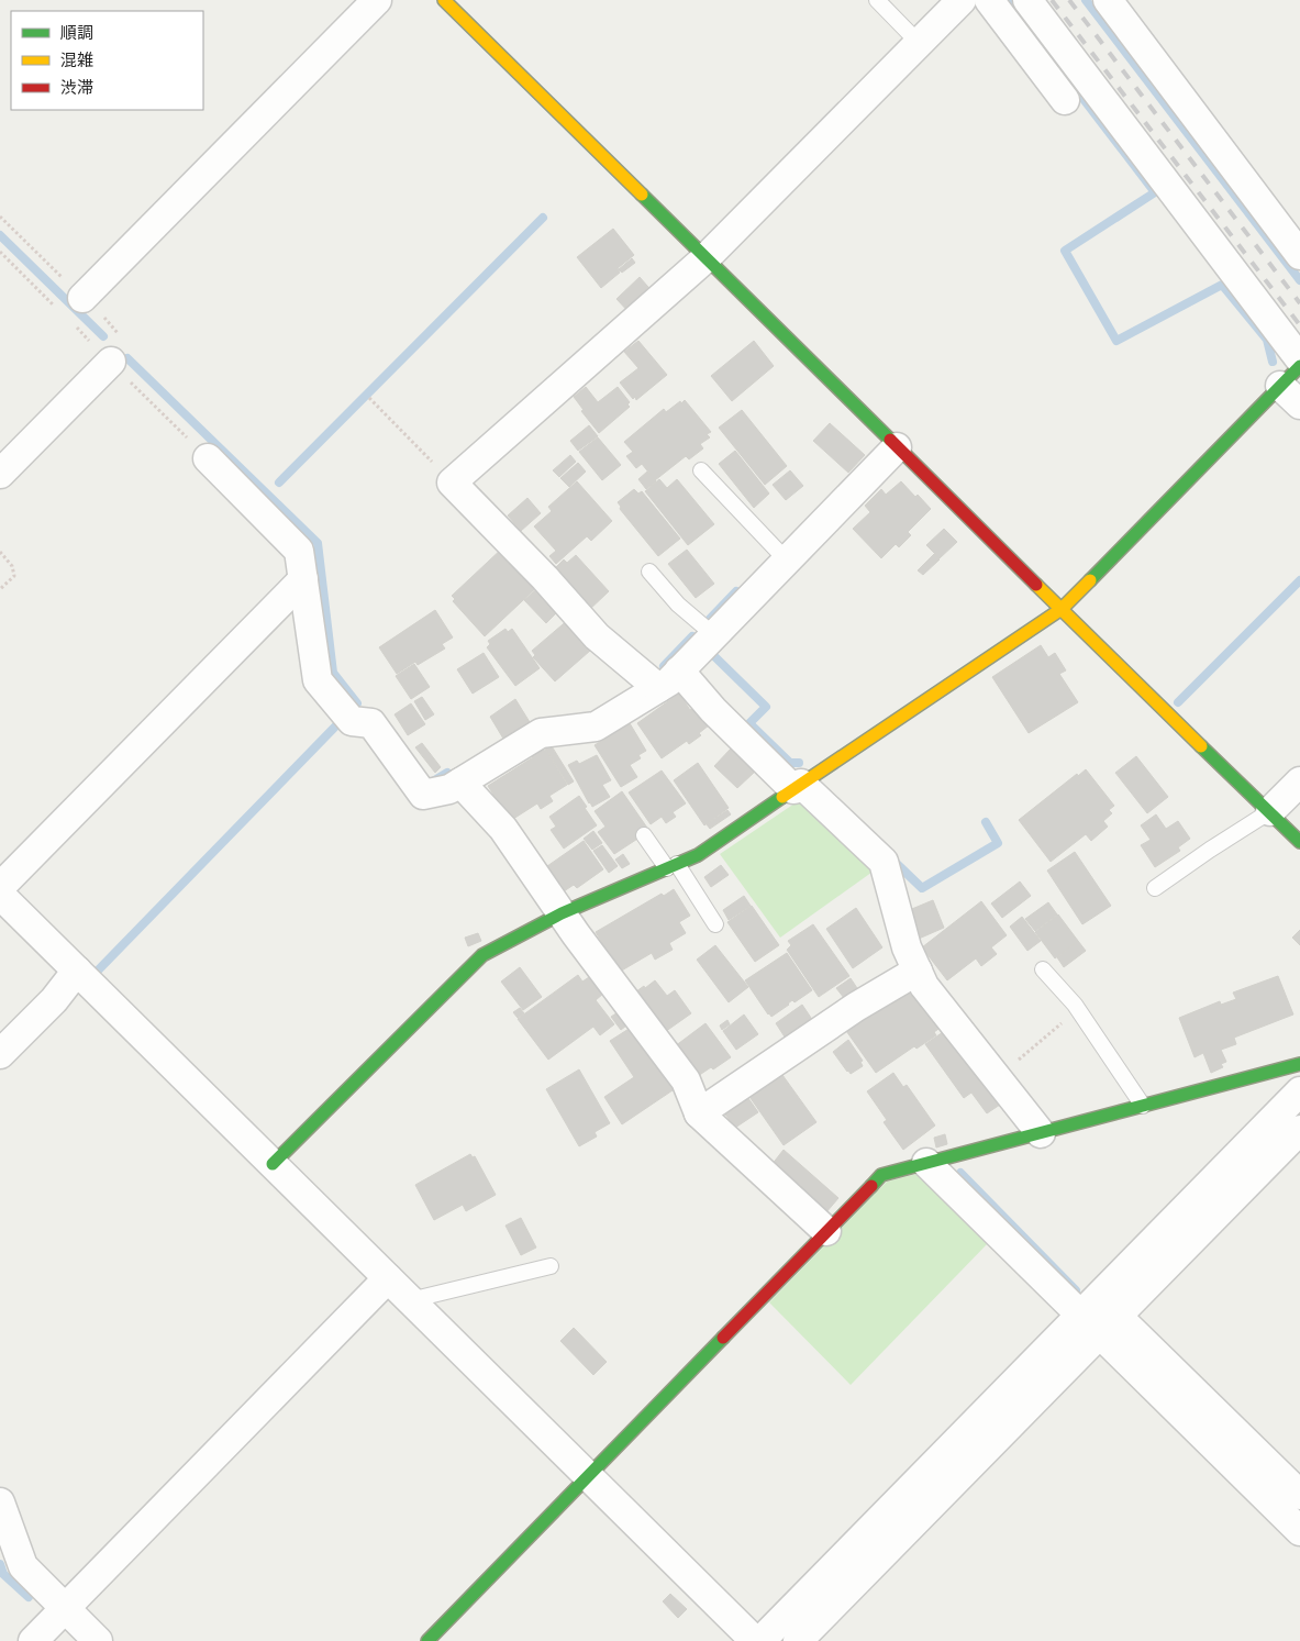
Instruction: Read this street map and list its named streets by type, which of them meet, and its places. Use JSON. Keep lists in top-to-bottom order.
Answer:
{
  "legend": ["順調", "混雑", "渋滞"]
}
